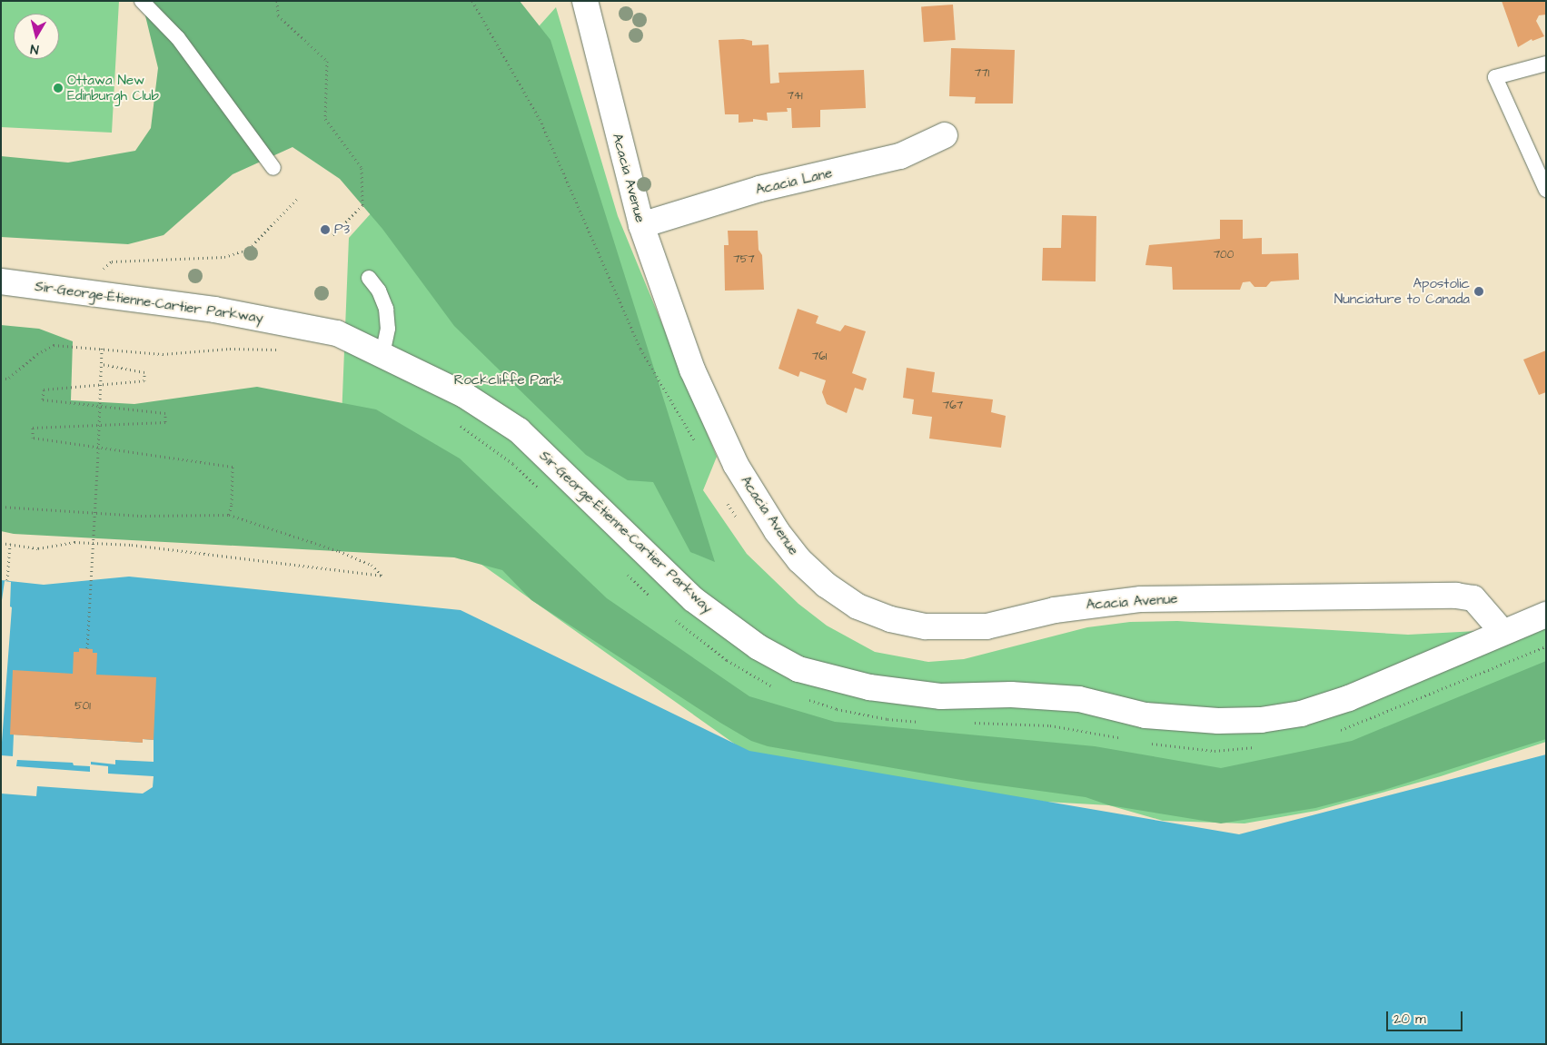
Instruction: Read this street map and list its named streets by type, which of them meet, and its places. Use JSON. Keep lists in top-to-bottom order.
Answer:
{
  "streets": {
    "main road": ["Acacia Avenue", "Acacia Lane", "Sir-George-Étienne-Cartier Parkway"]
  },
  "crossings": [
    ["Acacia Avenue", "Acacia Lane"],
    ["Acacia Avenue", "Sir-George-Étienne-Cartier Parkway"]
  ],
  "parks": ["Rockcliffe Park"],
  "places": ["Ottawa New Edinburgh Club", "P3", "Apostolic Nunciature to Canada"],
  "house_numbers": [
    "771",
    "741",
    "700",
    "757",
    "761",
    "767",
    "501"
  ],
  "scale_bar": "20 m",
  "north": "bottom"
}
